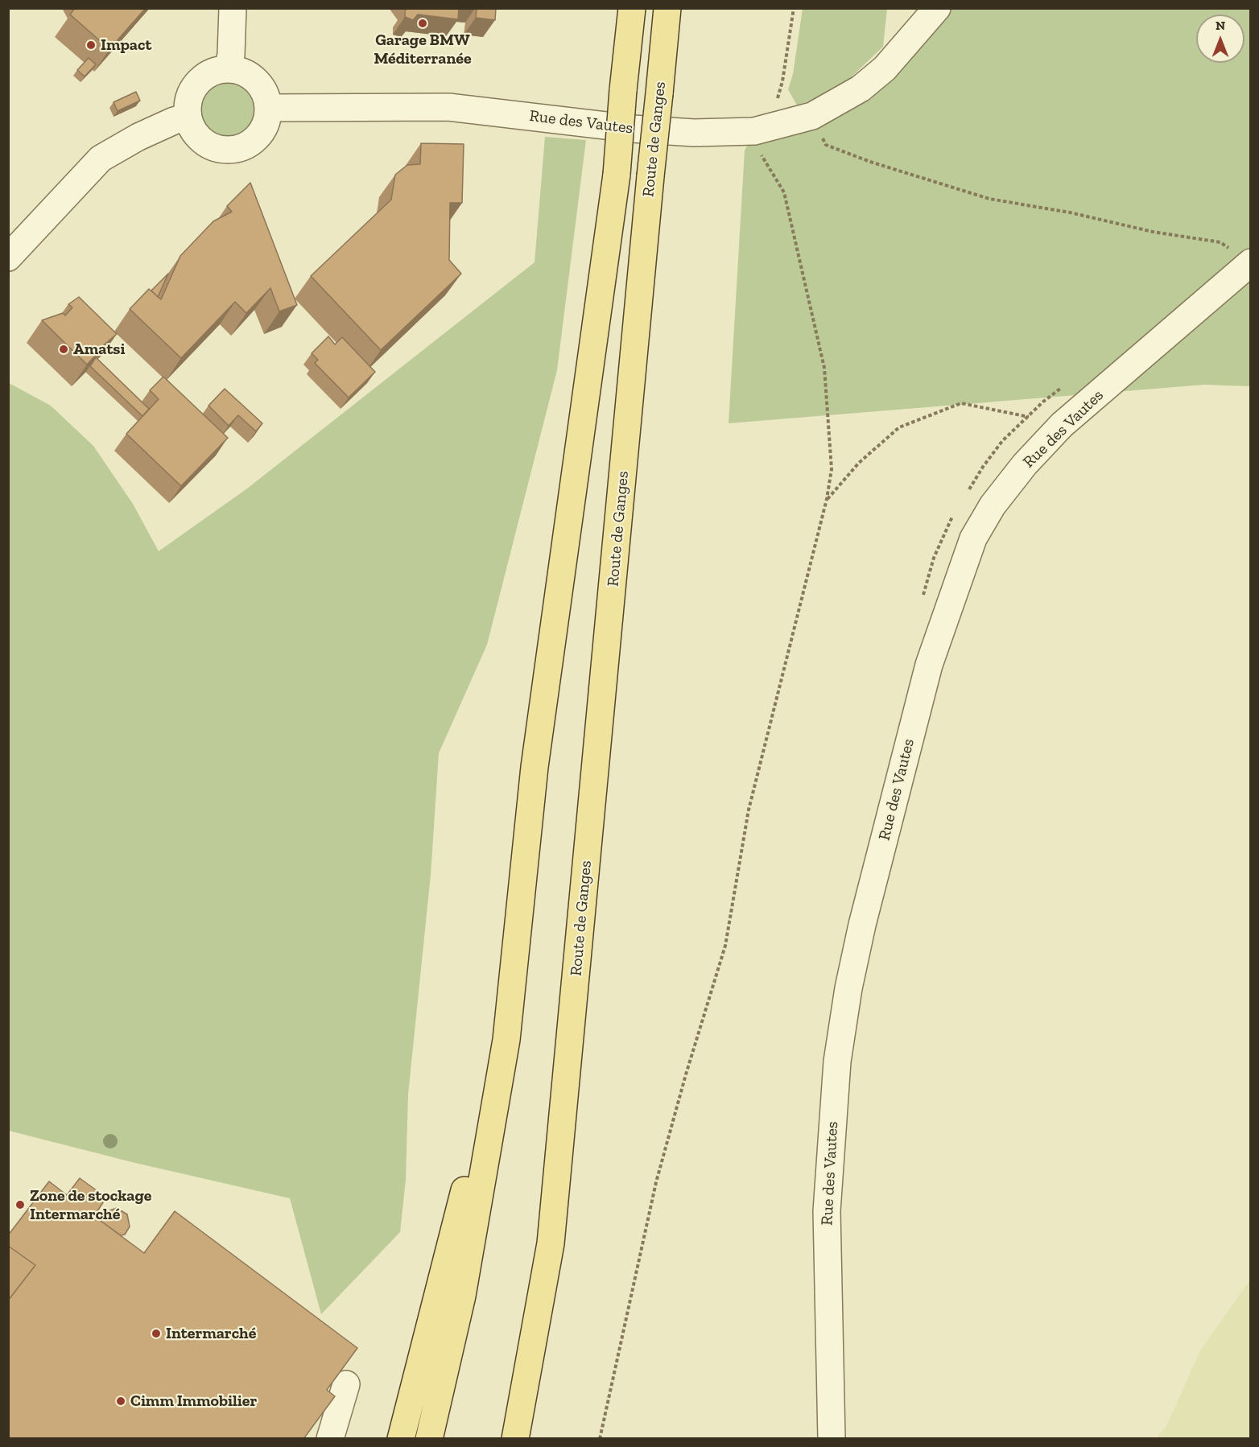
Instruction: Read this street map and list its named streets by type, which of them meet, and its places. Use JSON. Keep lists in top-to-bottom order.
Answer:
{
  "streets": {
    "main road": ["Route de Ganges"],
    "street": ["Rue des Vautes"]
  },
  "places": [
    "Garage BMW Méditerranée",
    "Impact",
    "Amatsi",
    "Zone de stockage Intermarché",
    "Intermarché",
    "Cimm Immobilier"
  ],
  "north": "top"
}
